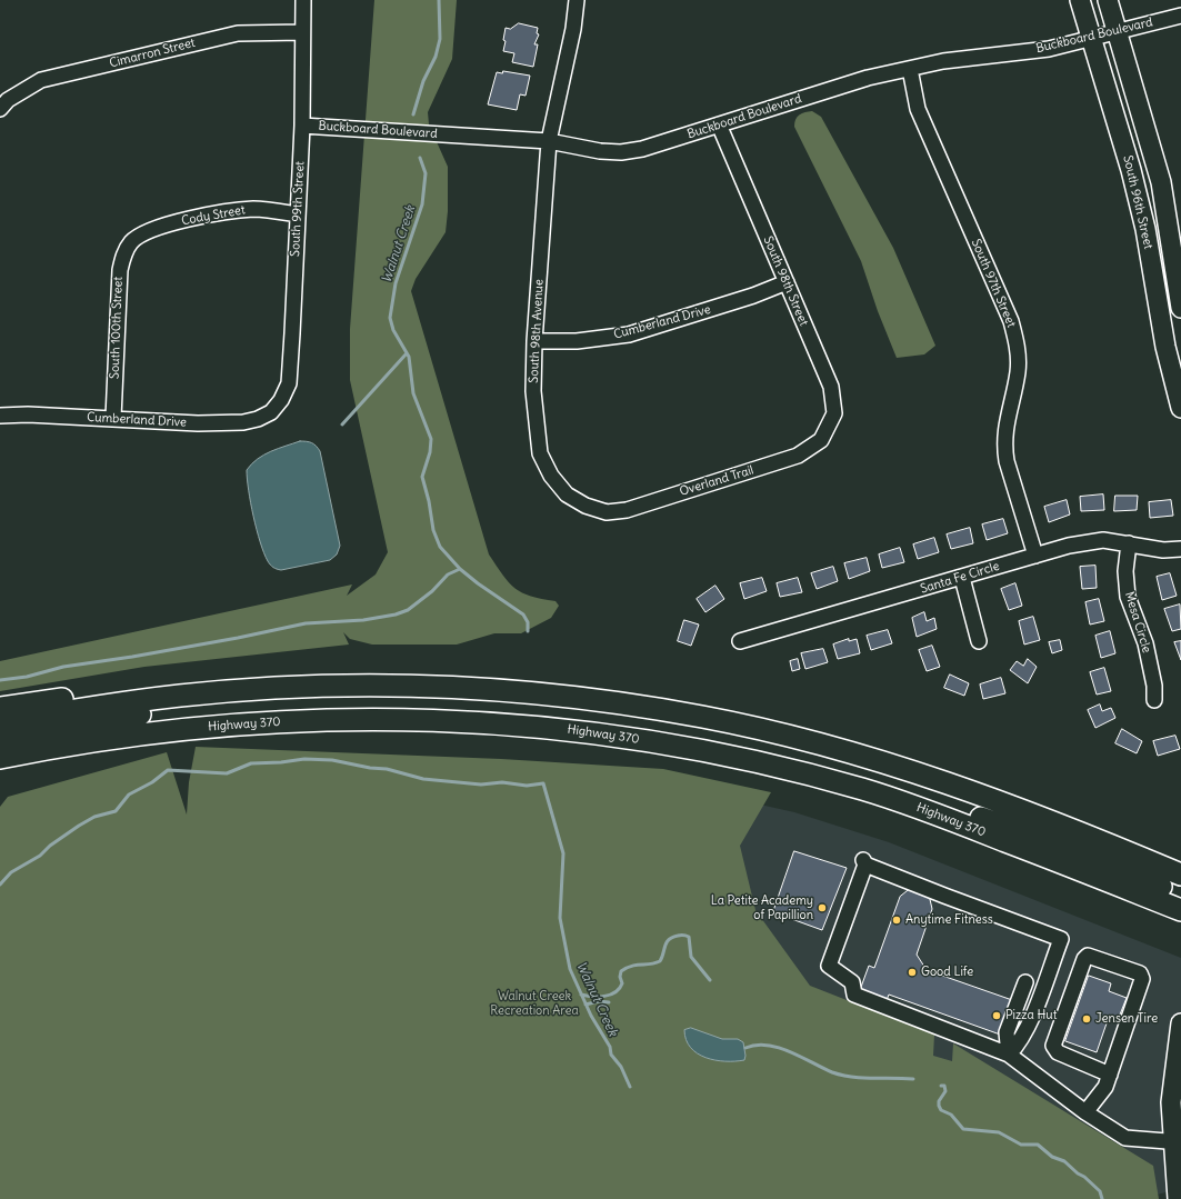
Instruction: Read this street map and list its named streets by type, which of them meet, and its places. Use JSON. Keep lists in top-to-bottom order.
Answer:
{
  "streets": {
    "highway": ["Highway 370"],
    "main road": ["South 96th Street"],
    "street": [
      "Buckboard Boulevard",
      "Cimarron Street",
      "South 99th Street",
      "Cody Street",
      "South 98th Street",
      "South 97th Street",
      "Cumberland Drive",
      "South 100th Street",
      "South 98th Avenue",
      "Overland Trail",
      "Santa Fe Circle",
      "Mesa Circle"
    ]
  },
  "crossings": [
    ["Buckboard Boulevard", "South 96th Street"],
    ["Buckboard Boulevard", "South 99th Street"],
    ["Buckboard Boulevard", "South 98th Street"],
    ["Buckboard Boulevard", "South 97th Street"],
    ["Buckboard Boulevard", "South 98th Avenue"],
    ["Cimarron Street", "South 99th Street"],
    ["South 99th Street", "Cody Street"],
    ["South 99th Street", "Cumberland Drive"],
    ["Cody Street", "South 100th Street"],
    ["South 98th Street", "Cumberland Drive"],
    ["South 98th Street", "Overland Trail"],
    ["South 97th Street", "Santa Fe Circle"],
    ["Cumberland Drive", "South 100th Street"],
    ["Cumberland Drive", "South 98th Avenue"],
    ["South 98th Avenue", "Overland Trail"],
    ["Santa Fe Circle", "Mesa Circle"]
  ],
  "water": ["Walnut Creek"],
  "parks": ["Walnut Creek Recreation Area"],
  "places": [
    "La Petite Academy of Papillion",
    "Anytime Fitness",
    "Good Life",
    "Pizza Hut",
    "Jensen Tire"
  ]
}
